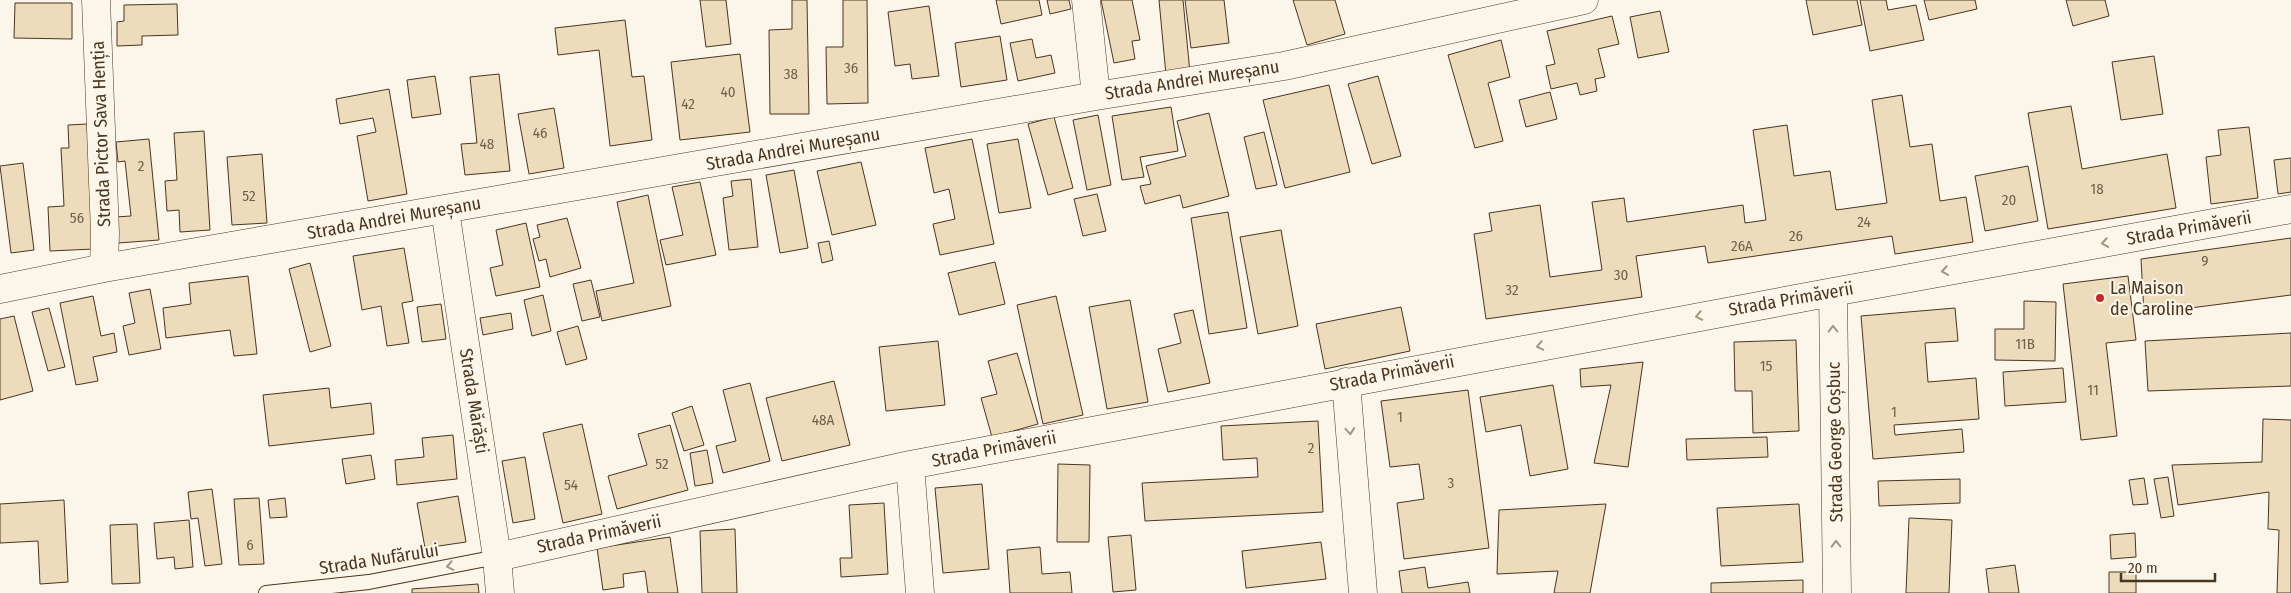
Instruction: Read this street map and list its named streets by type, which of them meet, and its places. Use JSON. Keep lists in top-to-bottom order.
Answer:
{
  "streets": {
    "street": [
      "Strada Andrei Mureșanu",
      "Strada Pictor Sava Henția",
      "Strada Primăverii",
      "Strada Mărăști",
      "Strada George Coșbuc"
    ],
    "lane": ["Strada Nufărului"]
  },
  "crossings": [
    ["Strada Andrei Mureșanu", "Strada Pictor Sava Henția"],
    ["Strada Andrei Mureșanu", "Strada Mărăști"],
    ["Strada Primăverii", "Strada Mărăști"],
    ["Strada Primăverii", "Strada George Coșbuc"],
    ["Strada Primăverii", "Strada Nufărului"],
    ["Strada Mărăști", "Strada Nufărului"]
  ],
  "one_way": ["Strada Primăverii", "Strada George Coșbuc", "Strada Nufărului"],
  "places": ["La Maison de Caroline"],
  "house_numbers": [
    "36",
    "38",
    "40",
    "42",
    "46",
    "48",
    "2",
    "18",
    "52",
    "20",
    "56",
    "24",
    "26",
    "26A",
    "9",
    "30",
    "32",
    "11B",
    "15",
    "11",
    "1",
    "1",
    "48A",
    "2",
    "52",
    "3",
    "54",
    "6"
  ],
  "scale_bar": "20 m"
}
